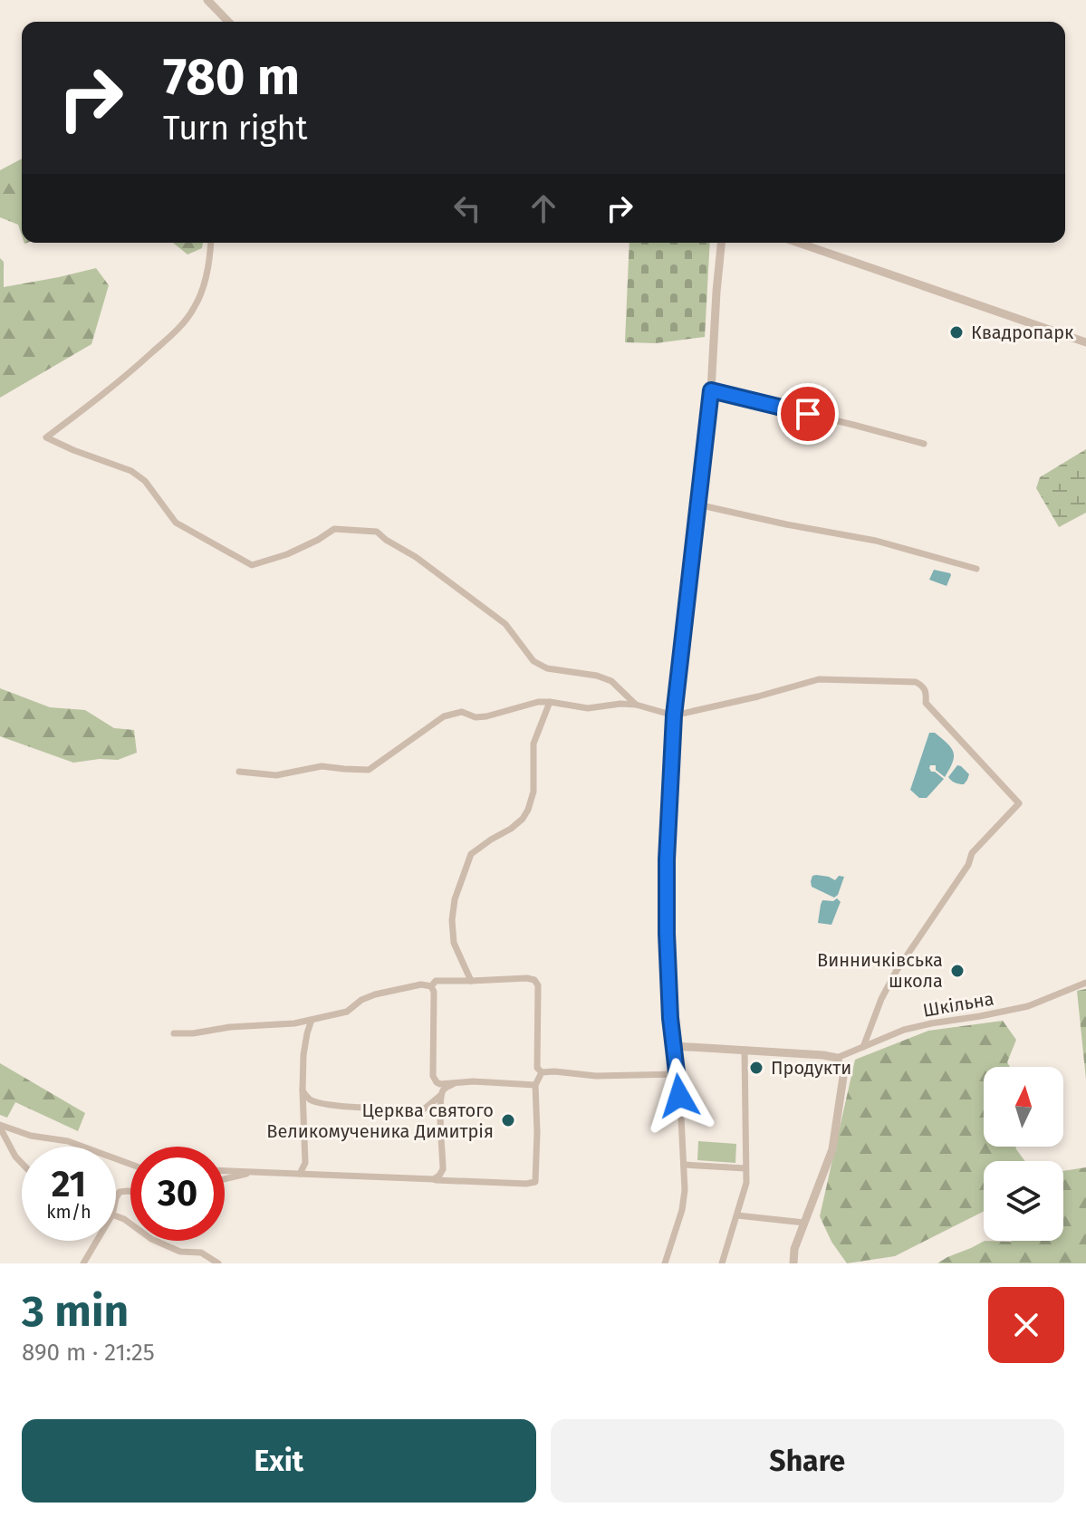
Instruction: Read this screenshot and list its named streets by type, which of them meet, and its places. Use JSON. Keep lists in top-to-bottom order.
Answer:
{
  "streets": {
    "street": ["Шкільна"]
  },
  "places": [
    "Квадропарк",
    "Винничківська школа",
    "Продукти",
    "Церква святого Великомученика Димитрія"
  ],
  "north": "top",
  "page": {
    "turn": ["780 m", "Turn right"],
    "speed": "21 km/h",
    "limit": "30",
    "heading": ["3 min", "890 m · 21:25"],
    "buttons": ["Exit", "Share"]
  }
}
